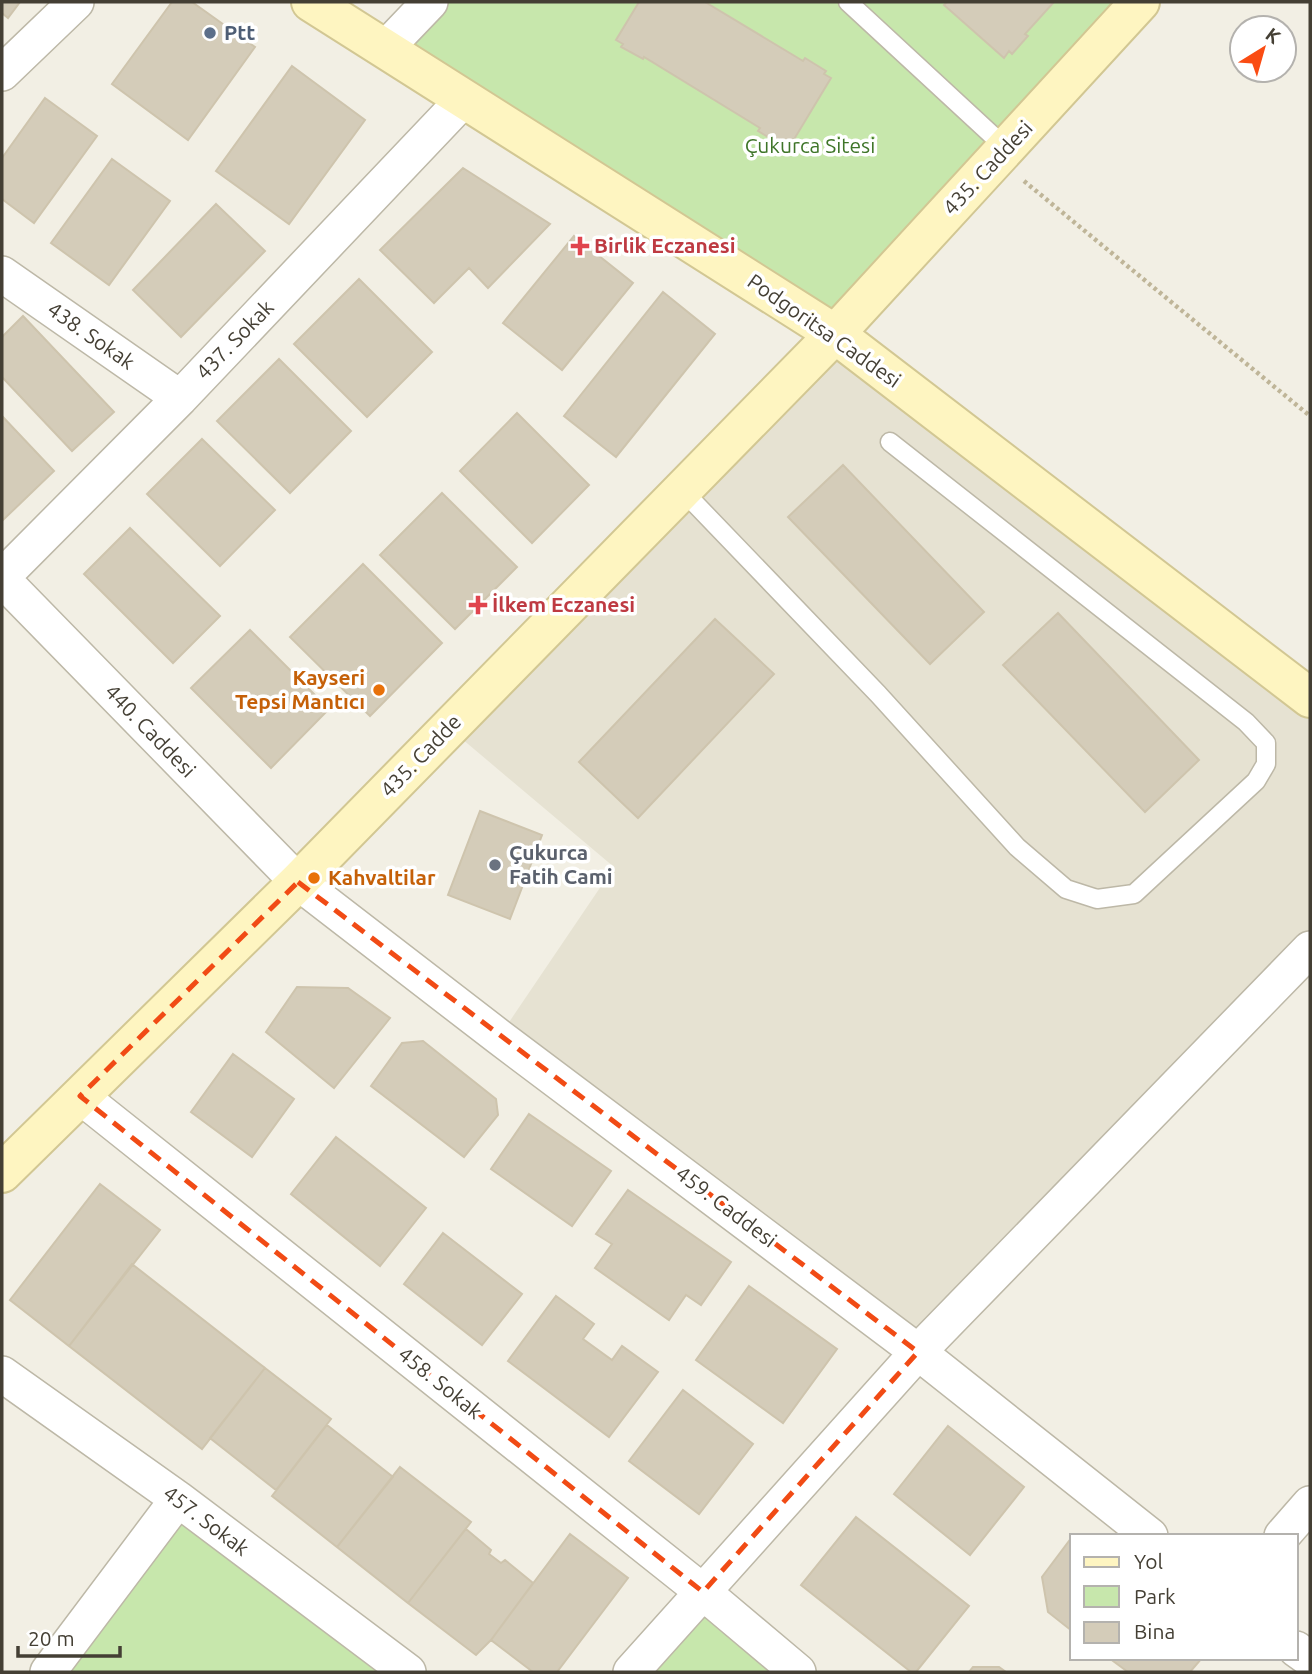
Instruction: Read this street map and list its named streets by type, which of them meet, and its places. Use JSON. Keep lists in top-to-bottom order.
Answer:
{
  "streets": {
    "street": [
      "435. Caddesi",
      "Podgoritsa Caddesi",
      "438. Sokak",
      "437. Sokak",
      "440. Caddesi",
      "435. Cadde",
      "459. Caddesi",
      "458. Sokak",
      "457. Sokak"
    ]
  },
  "crossings": [
    ["435. Caddesi", "Podgoritsa Caddesi"],
    ["435. Caddesi", "435. Cadde"],
    ["Podgoritsa Caddesi", "437. Sokak"],
    ["Podgoritsa Caddesi", "435. Cadde"],
    ["438. Sokak", "437. Sokak"],
    ["437. Sokak", "440. Caddesi"],
    ["440. Caddesi", "435. Cadde"],
    ["440. Caddesi", "459. Caddesi"],
    ["435. Cadde", "459. Caddesi"],
    ["435. Cadde", "458. Sokak"]
  ],
  "parks": ["Çukurca Sitesi"],
  "places": {
    "other": [
      "Ptt",
      "Kayseri Tepsi Mantıcı",
      "Çukurca Fatih Cami",
      "Kahvaltilar"
    ],
    "health": ["Birlik Eczanesi", "İlkem Eczanesi"]
  },
  "legend": ["Yol", "Park", "Bina"],
  "scale_bar": "20 m",
  "north": "top right"
}
